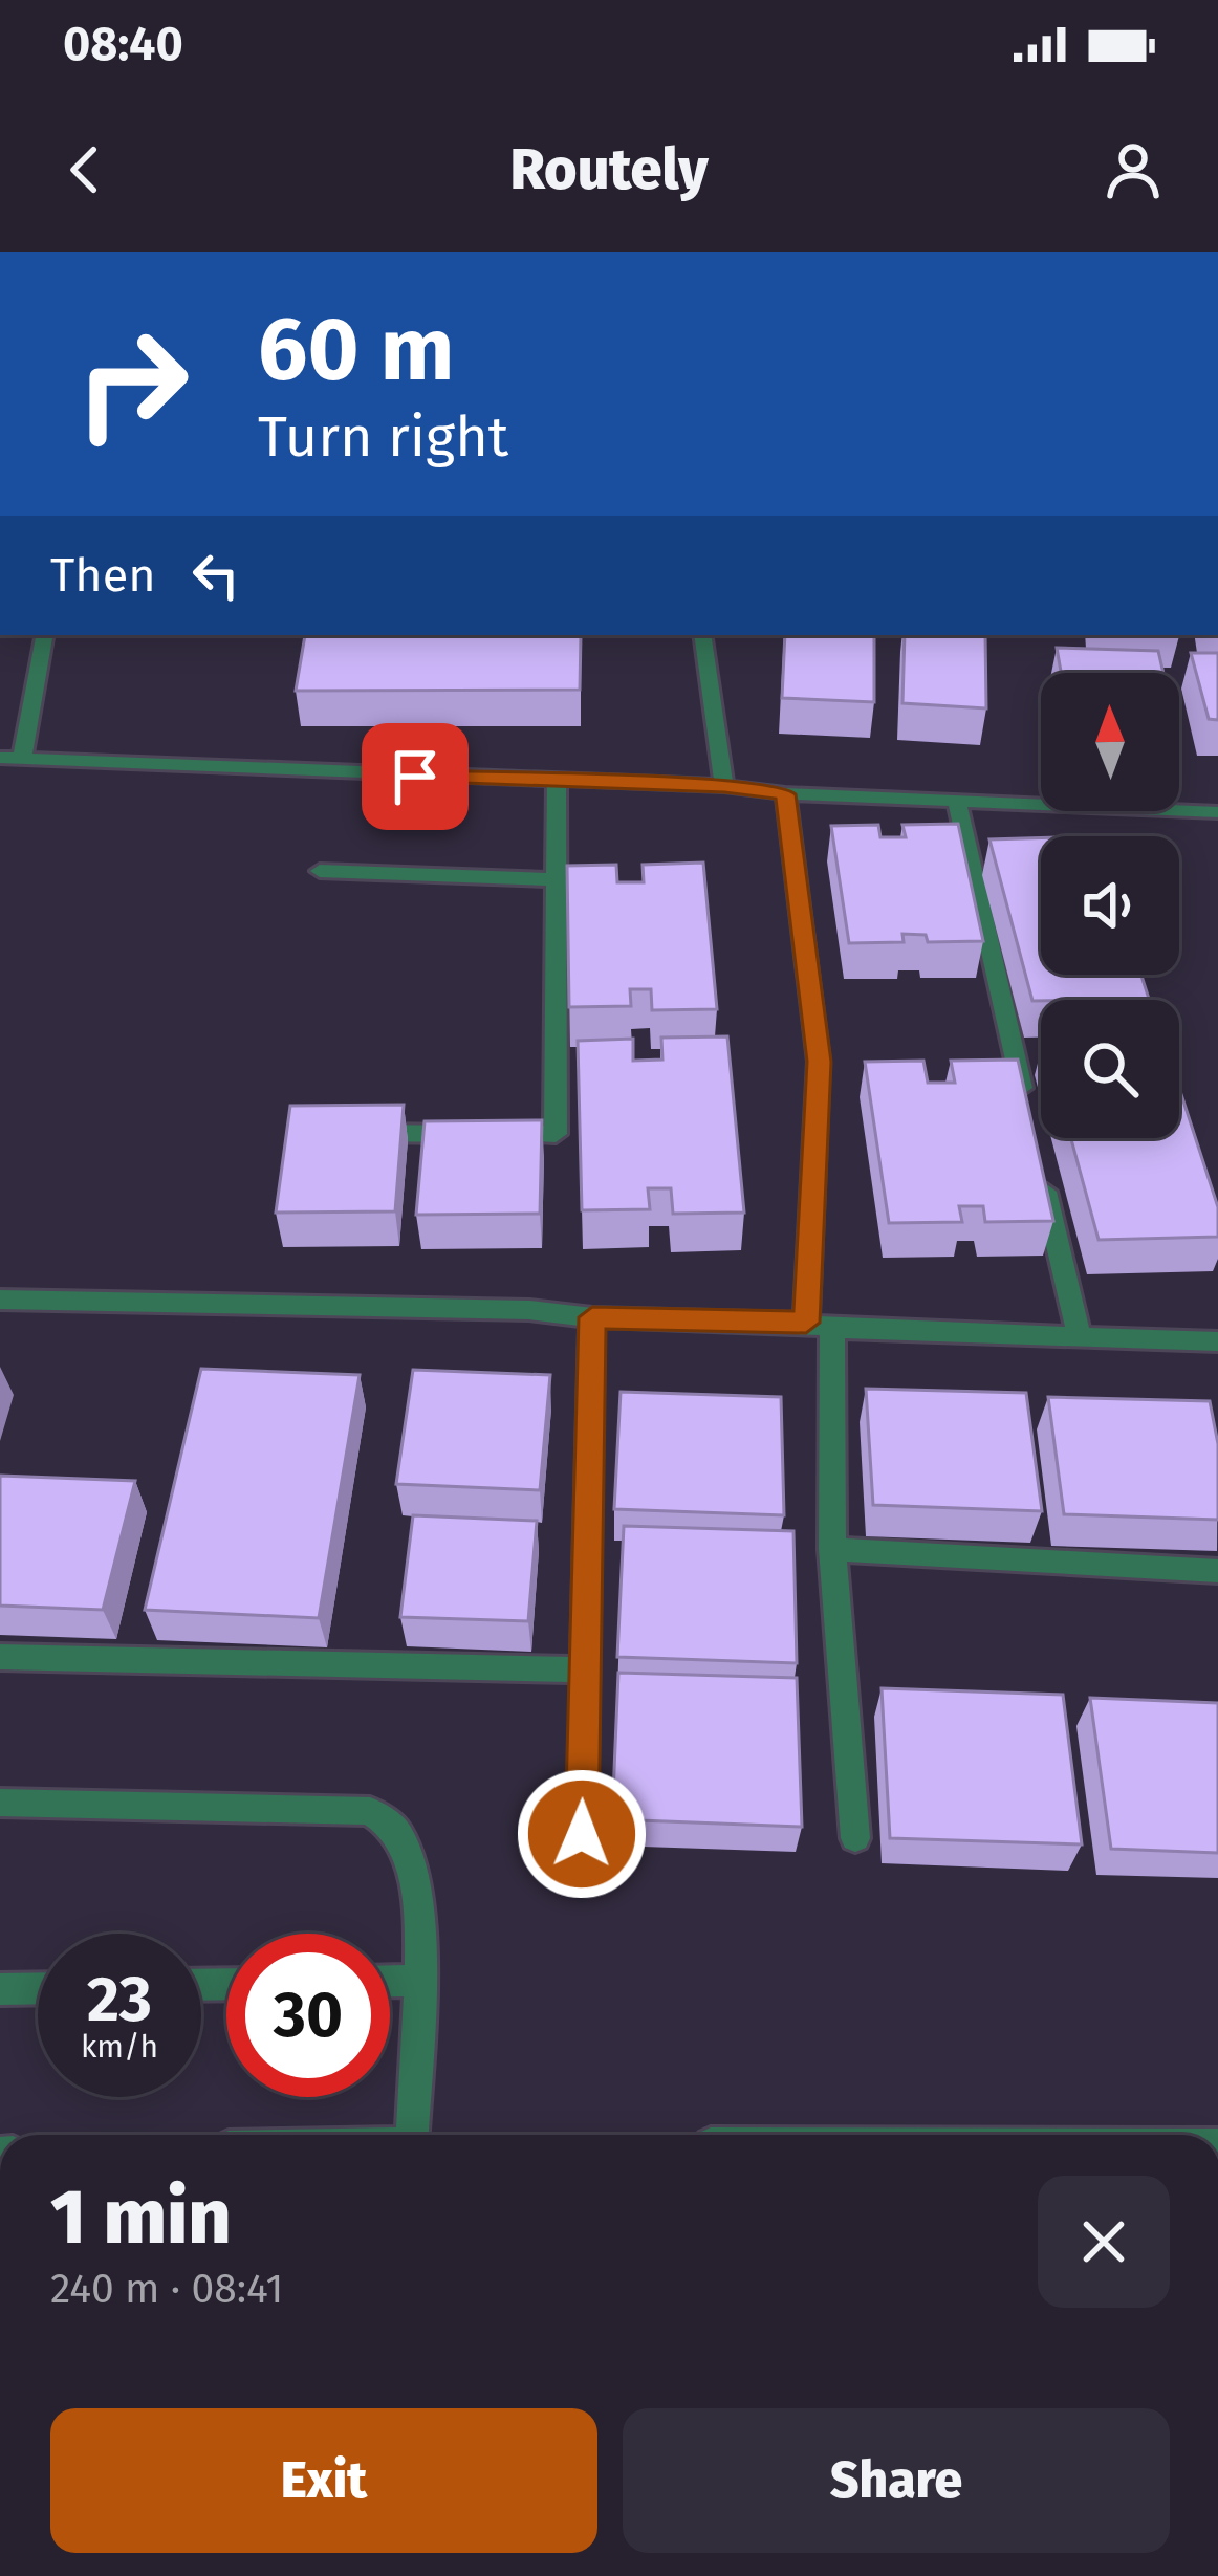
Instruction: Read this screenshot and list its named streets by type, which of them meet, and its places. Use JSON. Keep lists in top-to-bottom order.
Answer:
{
  "north": "top",
  "page": {
    "status": "08:40",
    "header": "Routely",
    "turn": ["60 m", "Turn right"],
    "then": "Then",
    "speed": "23 km/h",
    "limit": "30",
    "heading": ["1 min", "240 m · 08:41"],
    "buttons": ["Exit", "Share"]
  }
}
